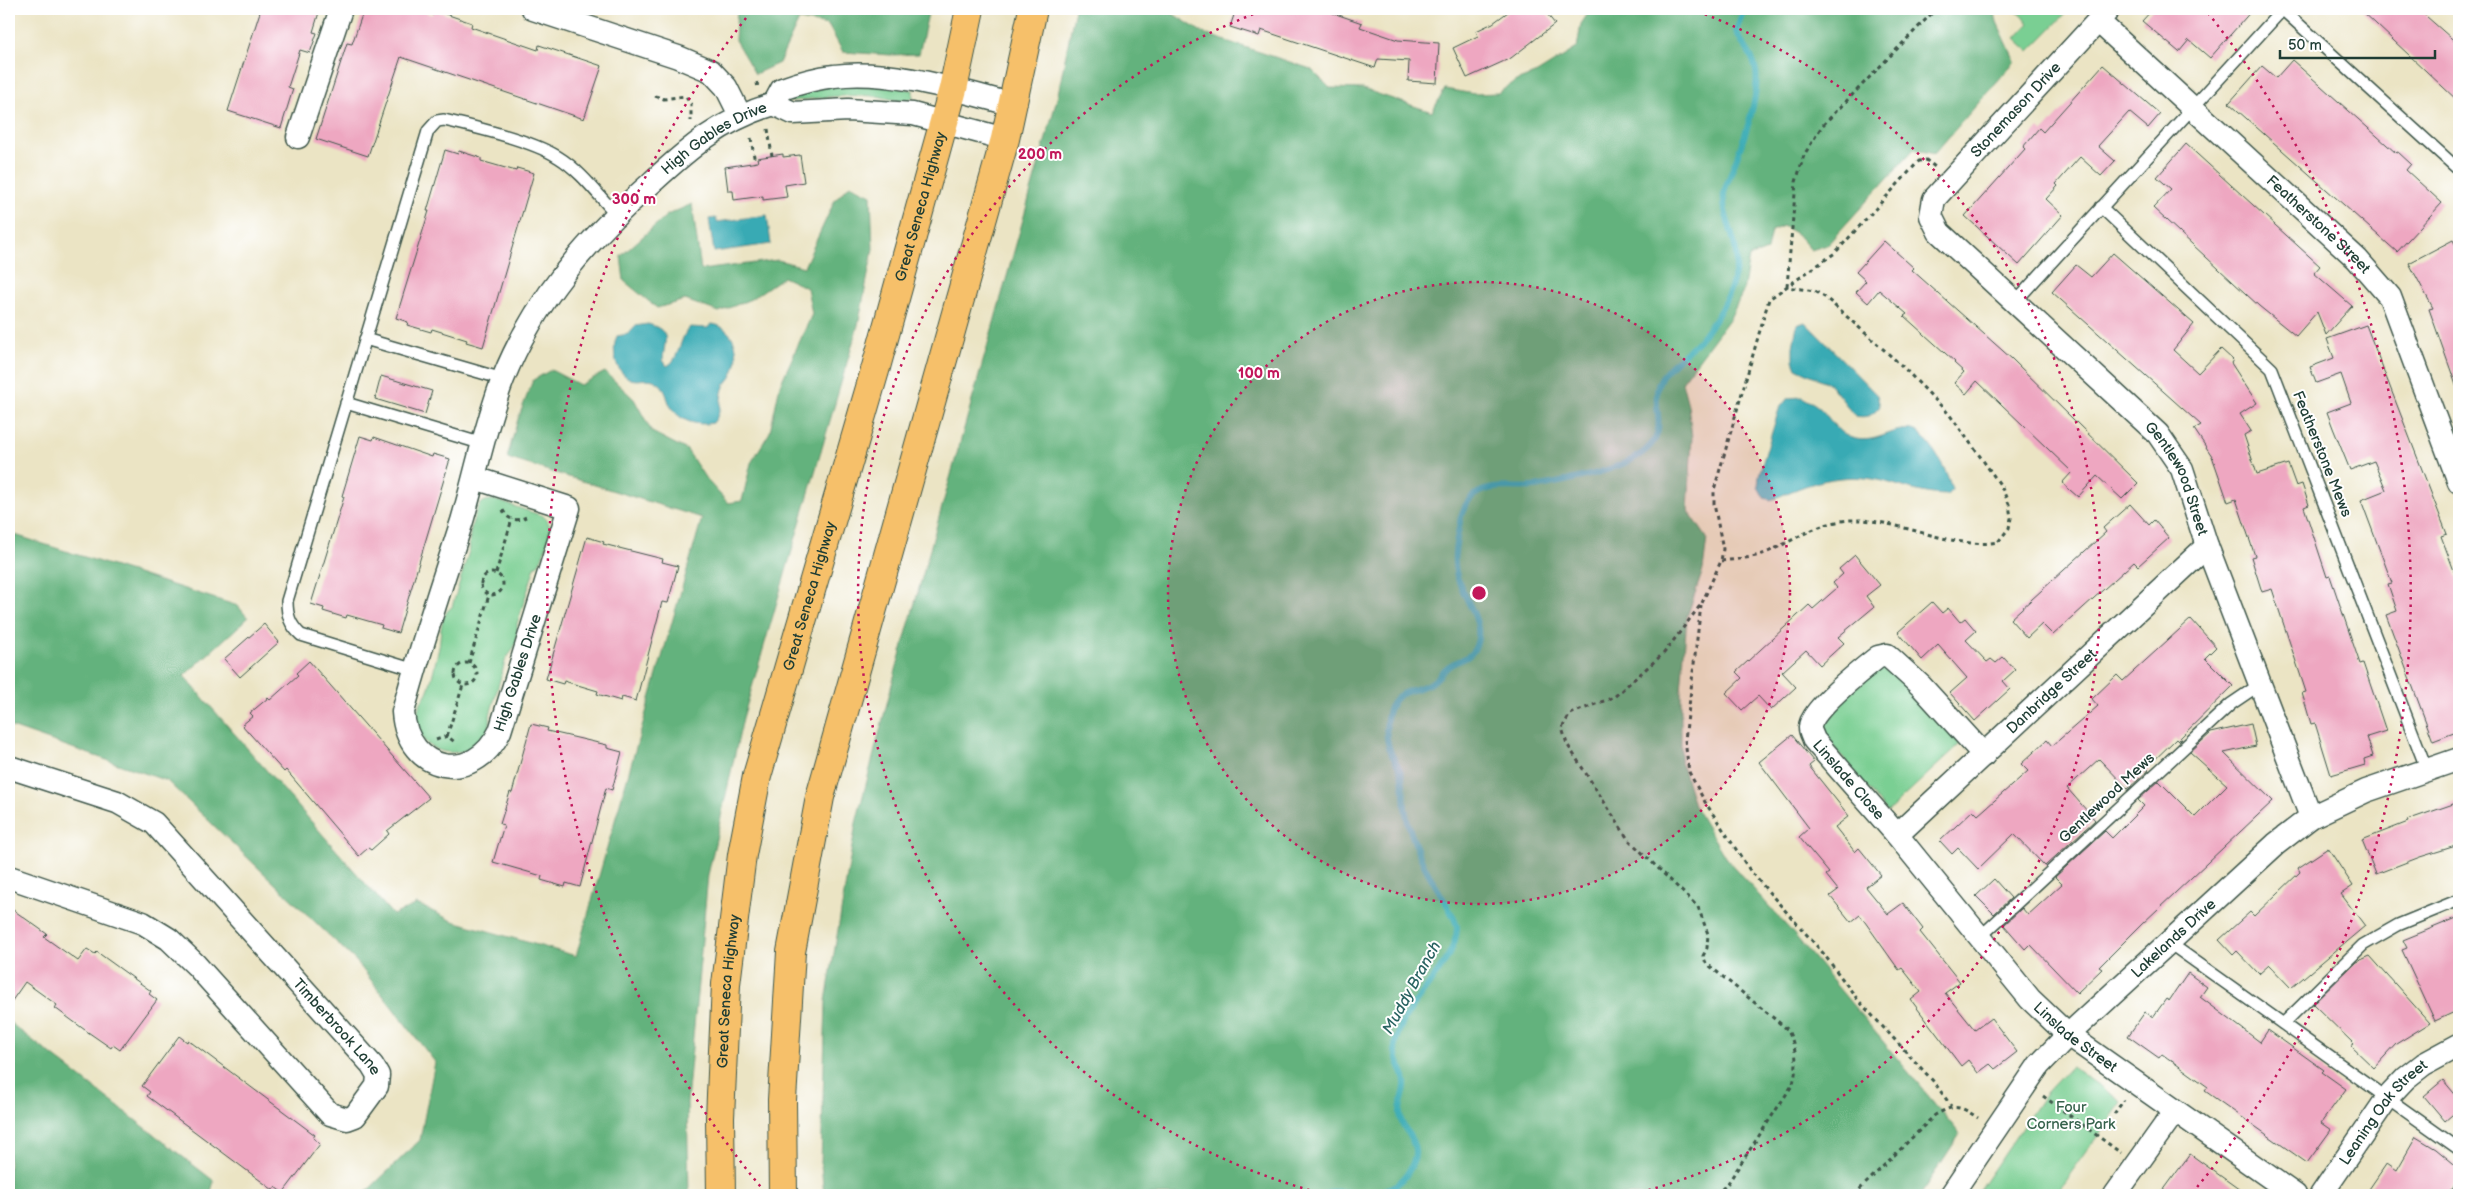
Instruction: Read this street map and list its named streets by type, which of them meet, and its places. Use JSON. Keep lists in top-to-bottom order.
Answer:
{
  "streets": {
    "main road": ["Great Seneca Highway"],
    "street": [
      "Stonemason Drive",
      "High Gables Drive",
      "Featherstone Street",
      "Gentlewood Street",
      "Danbridge Street",
      "Linslade Close",
      "Lakelands Drive",
      "Timberbrook Lane",
      "Linslade Street",
      "Leaning Oak Street"
    ],
    "lane": ["Featherstone Mews", "Gentlewood Mews"]
  },
  "crossings": [
    ["Stonemason Drive", "Featherstone Street"],
    ["Stonemason Drive", "Gentlewood Street"],
    ["High Gables Drive", "Great Seneca Highway"],
    ["Featherstone Mews", "Lakelands Drive"],
    ["Gentlewood Street", "Danbridge Street"],
    ["Gentlewood Street", "Gentlewood Mews"],
    ["Gentlewood Street", "Lakelands Drive"],
    ["Danbridge Street", "Linslade Close"],
    ["Danbridge Street", "Linslade Street"],
    ["Linslade Close", "Linslade Street"],
    ["Gentlewood Mews", "Linslade Street"],
    ["Lakelands Drive", "Linslade Street"]
  ],
  "water": ["Muddy Branch"],
  "parks": ["Four Corners Park"],
  "scale_bar": "50 m",
  "rings": ["200 m", "300 m", "100 m"]
}
